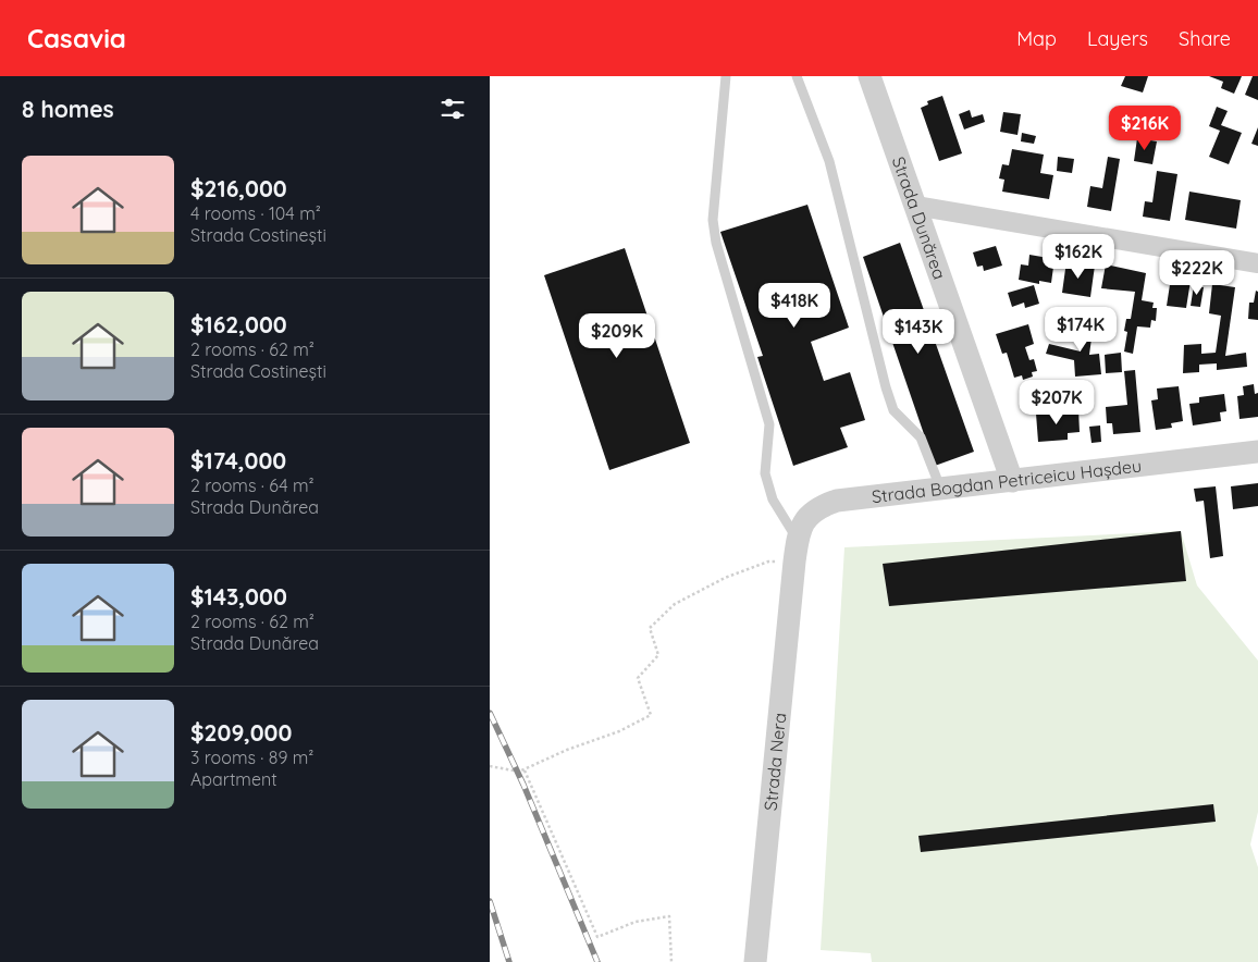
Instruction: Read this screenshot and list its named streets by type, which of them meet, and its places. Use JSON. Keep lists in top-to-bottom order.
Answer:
{
  "streets": {
    "street": ["Strada Dunărea", "Strada Bogdan Petriceicu Hașdeu", "Strada Nera"]
  },
  "crossings": [
    ["Strada Dunărea", "Strada Bogdan Petriceicu Hașdeu"],
    ["Strada Bogdan Petriceicu Hașdeu", "Strada Nera"]
  ],
  "page": {
    "header": "Casavia",
    "nav": ["Map", "Layers", "Share"],
    "heading": "8 homes",
    "price": [
      "$216K",
      "$162K",
      "$222K",
      "$418K",
      "$174K",
      "$143K",
      "$209K",
      "$207K"
    ],
    "list": [
      {
        "name": "$216,000",
        "note": "4 rooms · 104 m² · Strada Costinești"
      },
      {
        "name": "$162,000",
        "note": "2 rooms · 62 m² · Strada Costinești"
      },
      {
        "name": "$174,000",
        "note": "2 rooms · 64 m² · Strada Dunărea"
      },
      {
        "name": "$143,000",
        "note": "2 rooms · 62 m² · Strada Dunărea"
      },
      {
        "name": "$209,000",
        "note": "3 rooms · 89 m² · Apartment"
      }
    ]
  }
}
